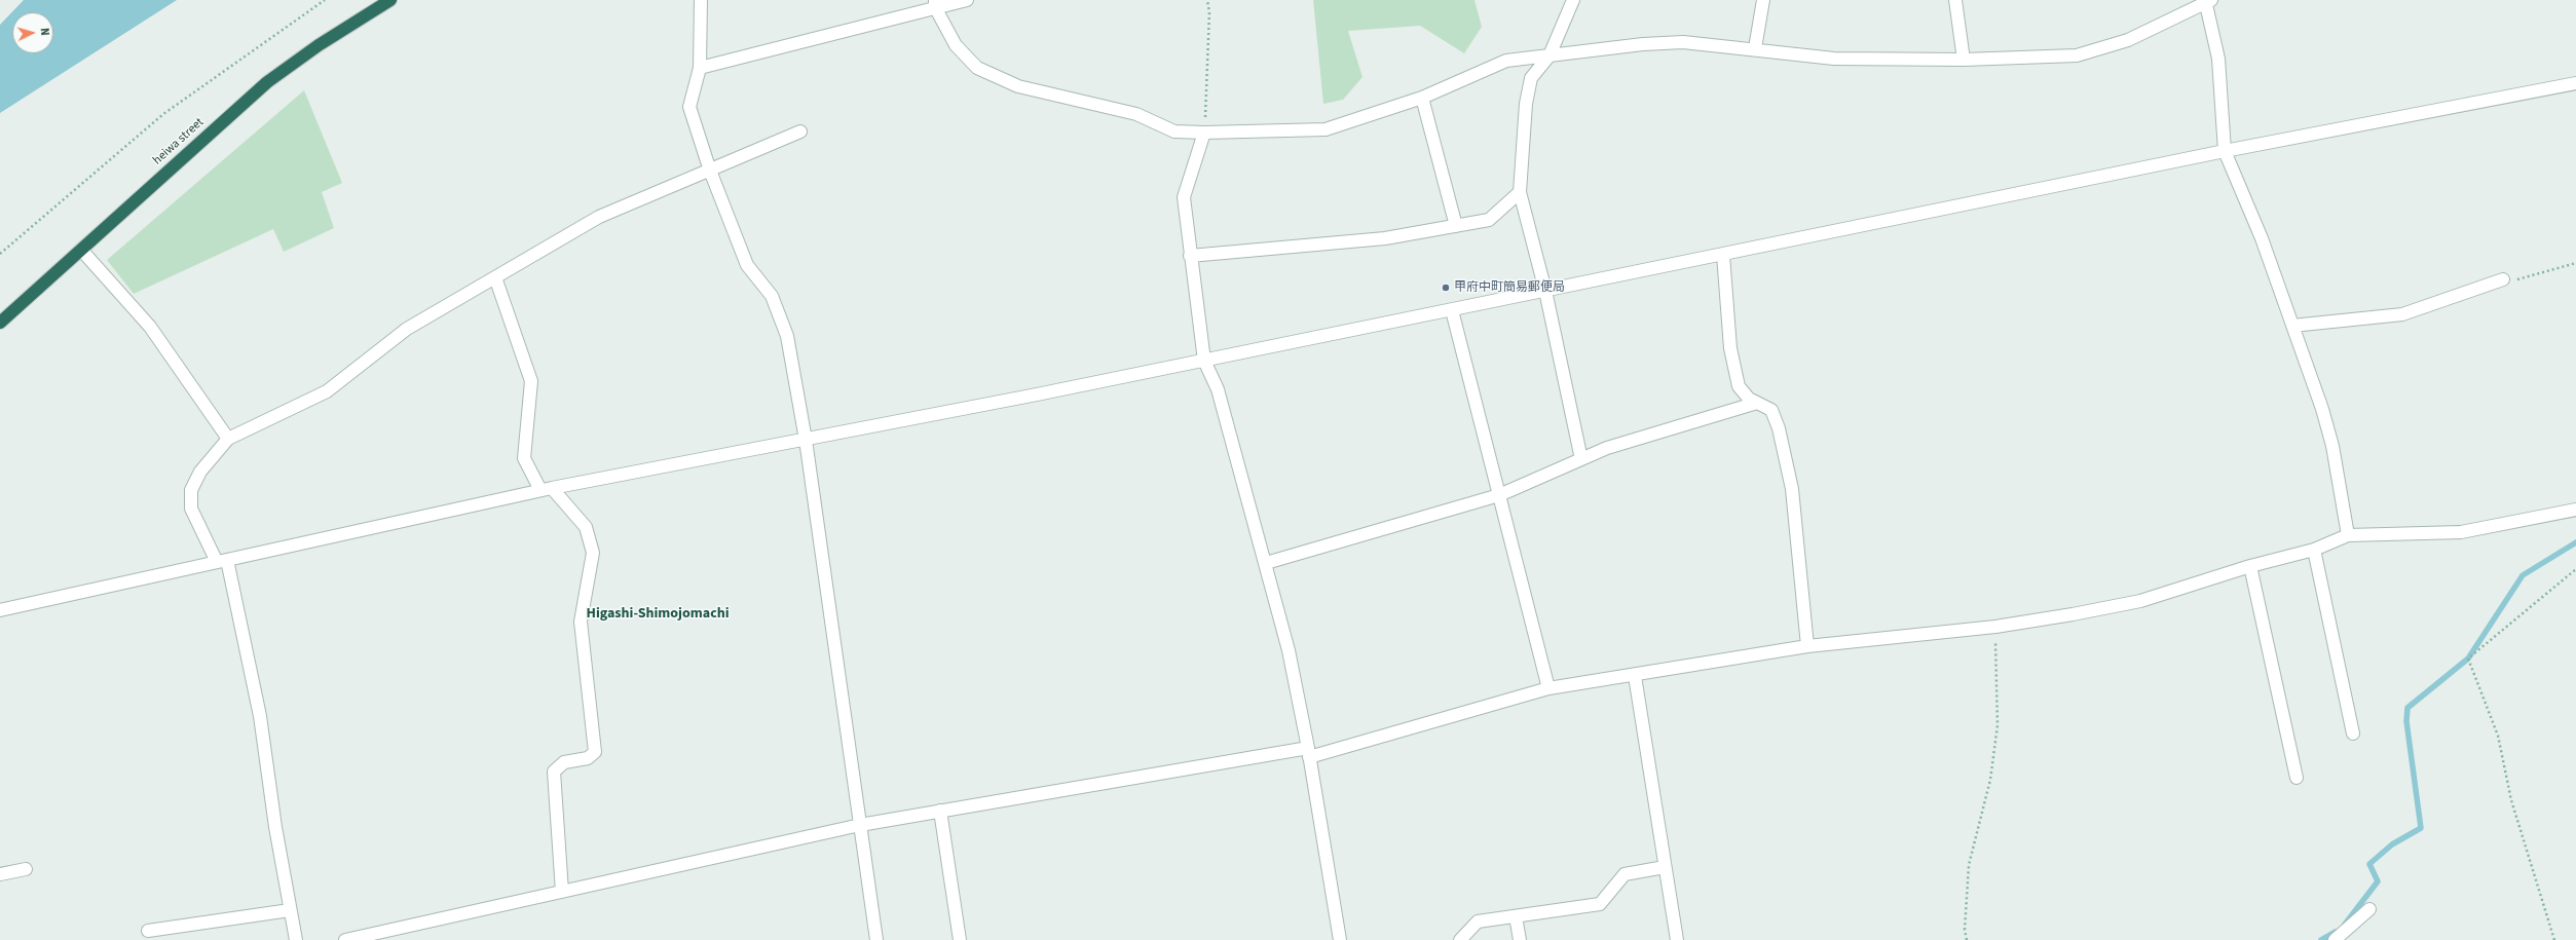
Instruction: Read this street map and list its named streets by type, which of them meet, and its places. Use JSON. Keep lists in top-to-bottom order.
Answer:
{
  "streets": {
    "highway": ["heiwa street"]
  },
  "districts": ["Higashi-Shimojomachi"],
  "places": ["甲府中町簡易郵便局"],
  "north": "right"
}
